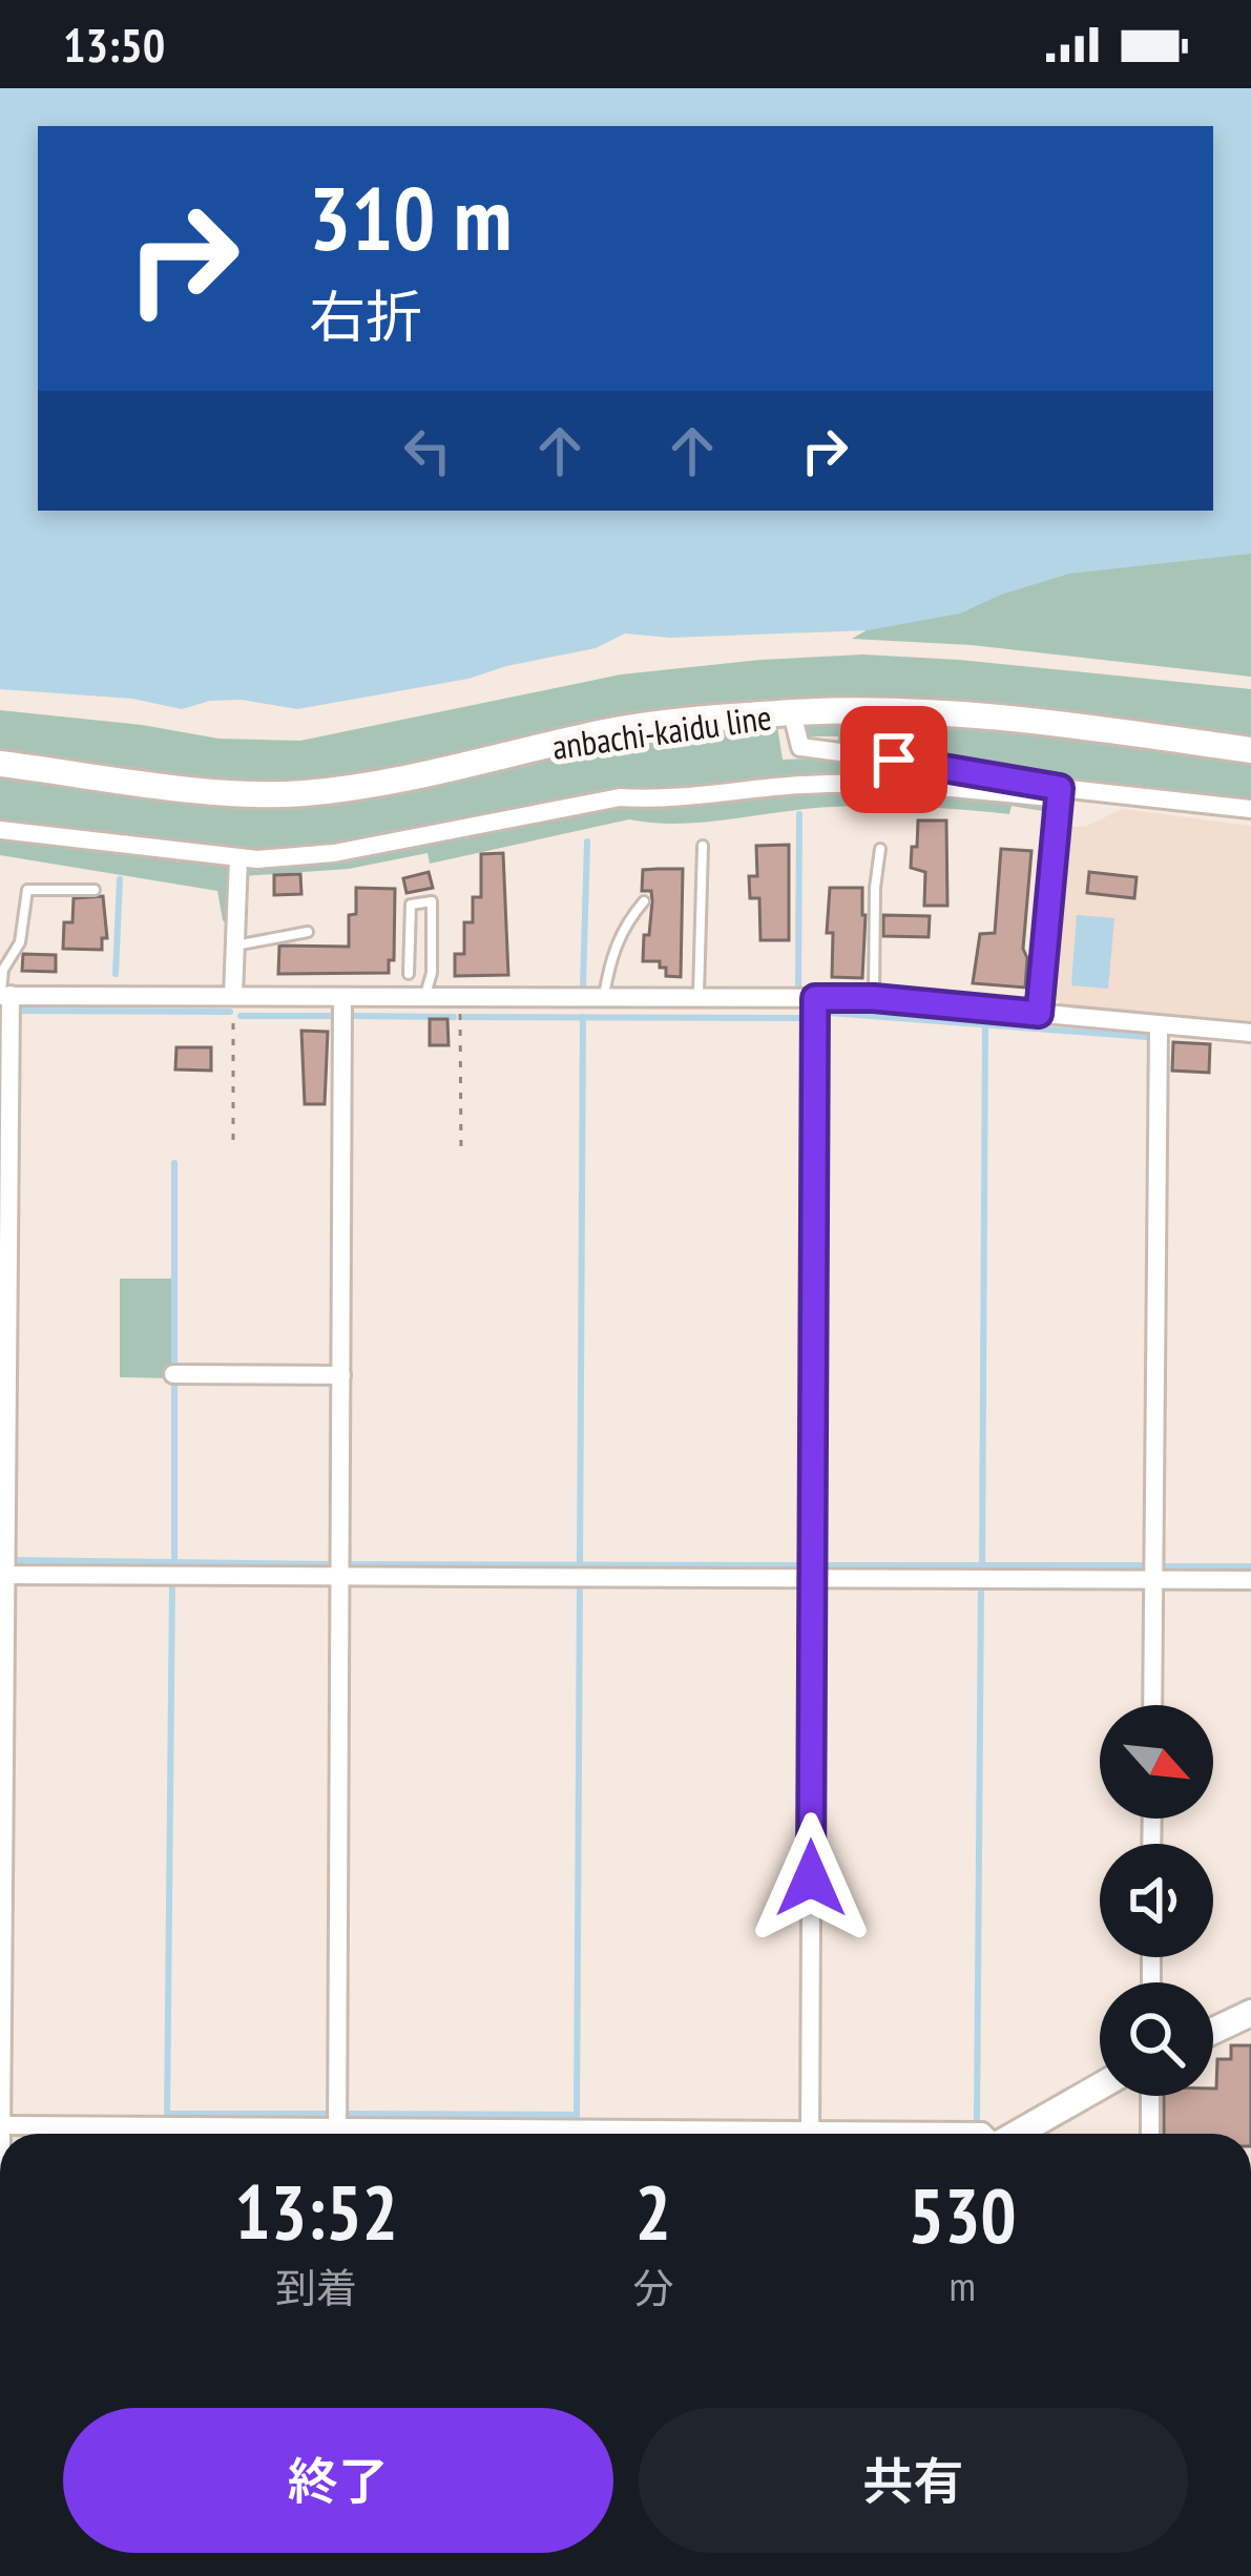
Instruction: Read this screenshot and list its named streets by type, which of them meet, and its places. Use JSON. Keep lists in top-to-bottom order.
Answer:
{
  "streets": {
    "main road": ["anbachi-kaidu line"]
  },
  "north": "bottom right",
  "page": {
    "status": "13:50",
    "turn": ["310 m", "右折"],
    "eta": [
      "13:52",
      "到着",
      "2",
      "分",
      "530",
      "m"
    ],
    "buttons": ["終了", "共有"]
  }
}
